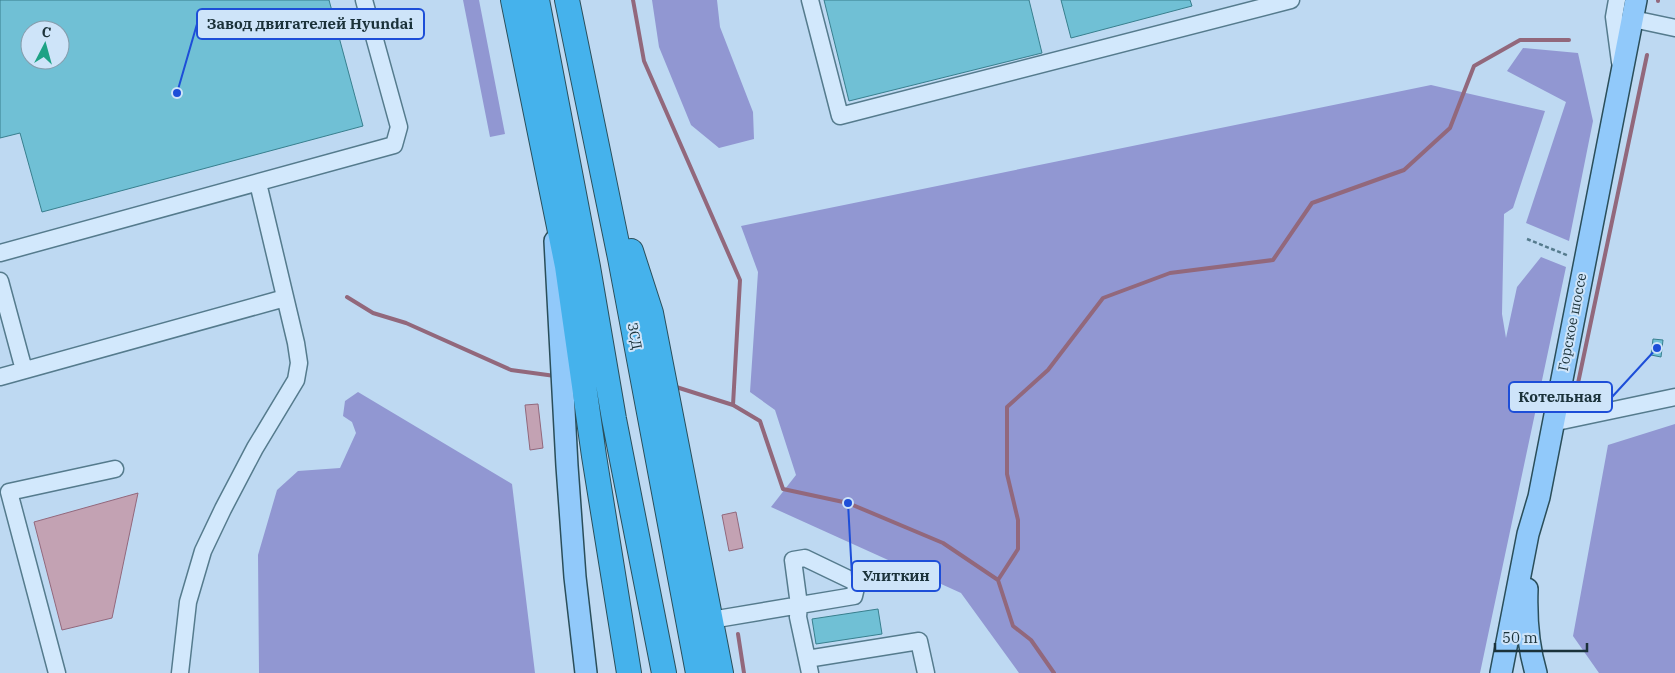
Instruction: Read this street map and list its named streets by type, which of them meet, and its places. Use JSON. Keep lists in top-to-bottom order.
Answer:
{
  "streets": {
    "highway": ["ЗСД"],
    "main road": ["Горское шоссе"]
  },
  "places": ["Завод двигателей Hyundai", "Котельная", "Улиткин"],
  "scale_bar": "50 m",
  "north": "top"
}
